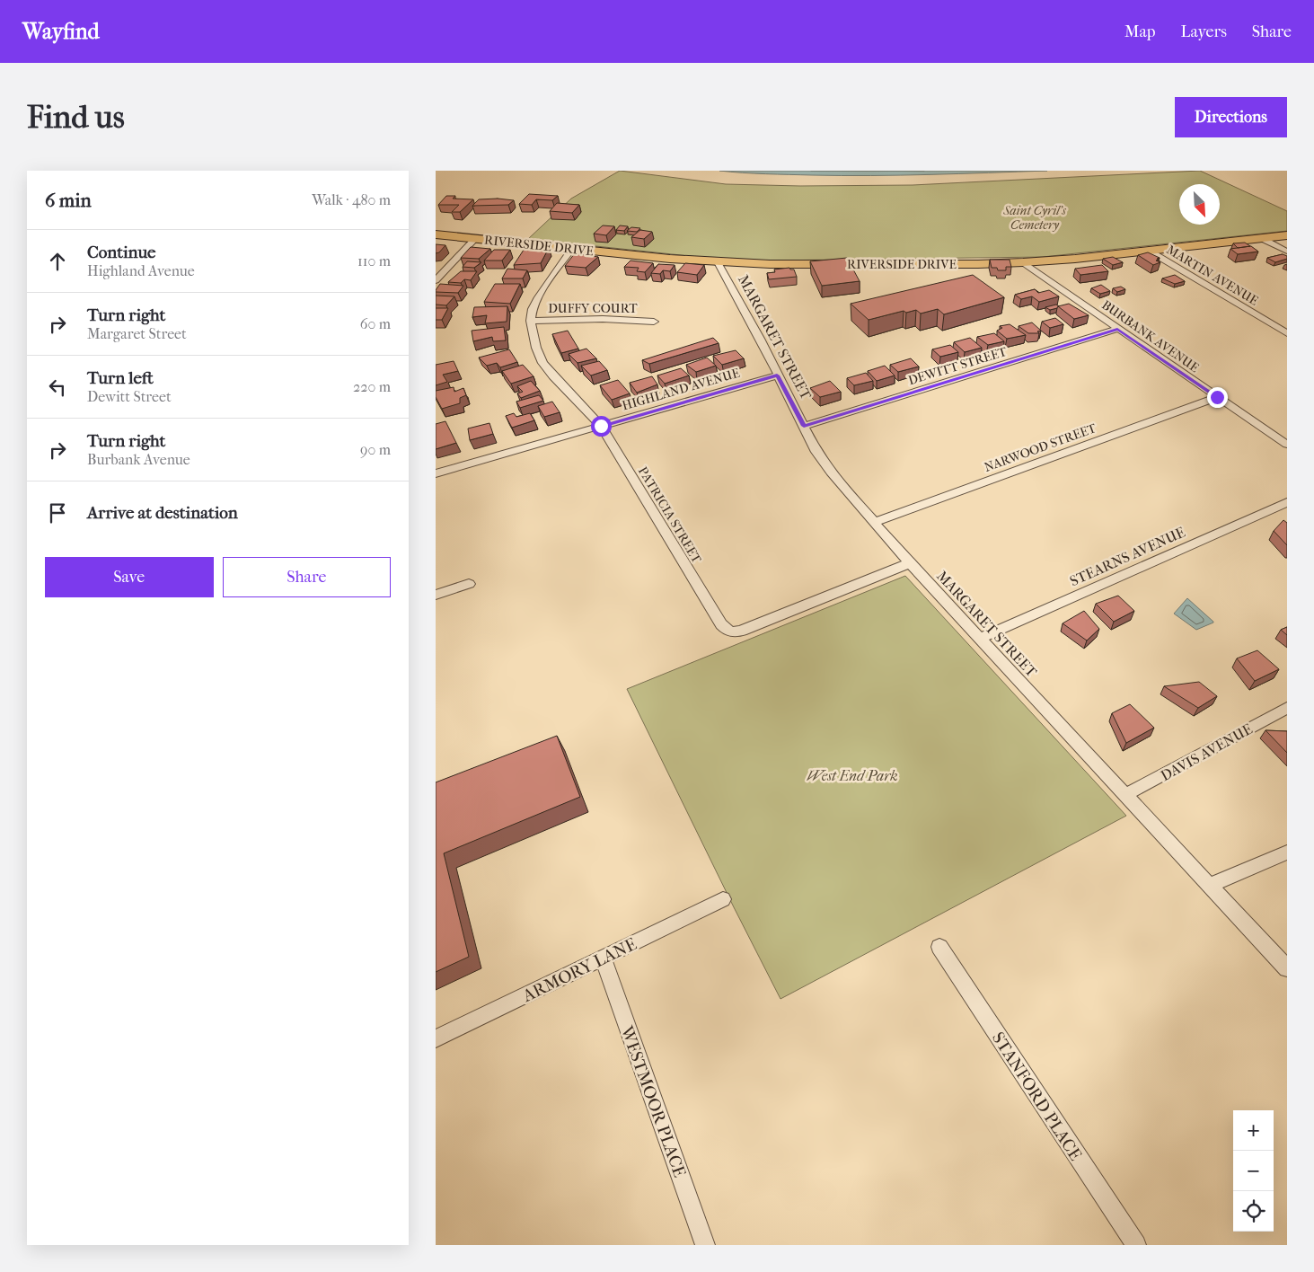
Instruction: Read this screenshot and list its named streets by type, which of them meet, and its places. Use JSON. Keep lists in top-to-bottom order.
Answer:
{
  "streets": {
    "main road": ["RIVERSIDE DRIVE"],
    "street": [
      "MARTIN AVENUE",
      "DUFFY COURT",
      "BURBANK AVENUE",
      "MARGARET STREET",
      "DEWITT STREET",
      "HIGHLAND AVENUE",
      "NARWOOD STREET",
      "PATRICIA STREET",
      "STEARNS AVENUE",
      "DAVIS AVENUE",
      "ARMORY LANE",
      "STANFORD PLACE",
      "WESTMOOR PLACE"
    ]
  },
  "crossings": [
    ["RIVERSIDE DRIVE", "MARTIN AVENUE"],
    ["RIVERSIDE DRIVE", "BURBANK AVENUE"],
    ["RIVERSIDE DRIVE", "MARGARET STREET"],
    ["RIVERSIDE DRIVE", "PATRICIA STREET"],
    ["DUFFY COURT", "PATRICIA STREET"],
    ["BURBANK AVENUE", "DEWITT STREET"],
    ["BURBANK AVENUE", "NARWOOD STREET"],
    ["MARGARET STREET", "DEWITT STREET"],
    ["MARGARET STREET", "HIGHLAND AVENUE"],
    ["MARGARET STREET", "NARWOOD STREET"],
    ["MARGARET STREET", "PATRICIA STREET"],
    ["MARGARET STREET", "STEARNS AVENUE"],
    ["MARGARET STREET", "DAVIS AVENUE"],
    ["HIGHLAND AVENUE", "PATRICIA STREET"],
    ["ARMORY LANE", "WESTMOOR PLACE"]
  ],
  "parks": ["Saint Cyril's Cemetery", "West End Park"],
  "north": "bottom right",
  "page": {
    "header": "Wayfind",
    "nav": ["Map", "Layers", "Share"],
    "buttons": [
      "Directions",
      ["Save", "Share"]
    ],
    "title": "Find us",
    "heading": ["6 min", "Walk · 480 m"],
    "list": [
      ["Continue", "Highland Avenue", "110 m"],
      ["Turn right", "Margaret Street", "60 m"],
      ["Turn left", "Dewitt Street", "220 m"],
      ["Turn right", "Burbank Avenue", "90 m"],
      "Arrive at destination"
    ],
    "map_buttons": ["+", "−"]
  }
}
